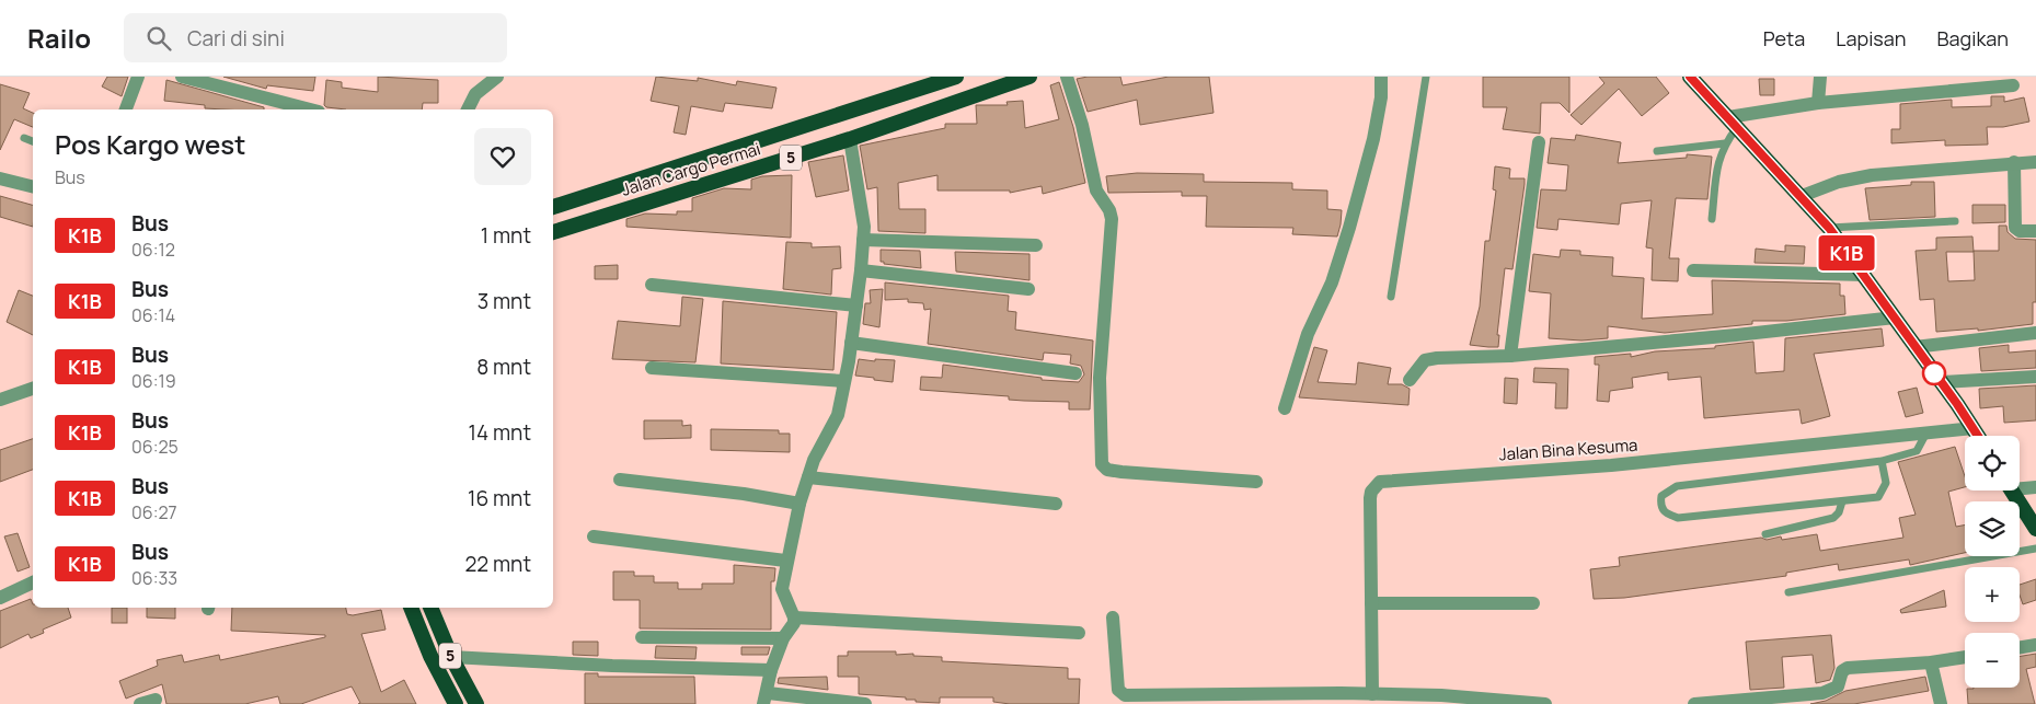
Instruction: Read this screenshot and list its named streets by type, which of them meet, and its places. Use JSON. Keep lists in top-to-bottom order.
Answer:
{
  "streets": {
    "highway": ["5", "Jalan Cargo Permai"],
    "street": ["Jalan Bina Kesuma"]
  },
  "lines": ["bus line K1B"],
  "page": {
    "header": "Railo",
    "search": "Cari di sini",
    "nav": ["Peta", "Lapisan", "Bagikan"],
    "on_map": "K1B",
    "heading": ["Pos Kargo west", "Bus"],
    "list": [
      {
        "mark": "K1B",
        "name": "Bus",
        "note": "06:12",
        "value": "1 mnt"
      },
      {
        "mark": "K1B",
        "name": "Bus",
        "note": "06:14",
        "value": "3 mnt"
      },
      {
        "mark": "K1B",
        "name": "Bus",
        "note": "06:19",
        "value": "8 mnt"
      },
      {
        "mark": "K1B",
        "name": "Bus",
        "note": "06:25",
        "value": "14 mnt"
      },
      {
        "mark": "K1B",
        "name": "Bus",
        "note": "06:27",
        "value": "16 mnt"
      },
      {
        "mark": "K1B",
        "name": "Bus",
        "note": "06:33",
        "value": "22 mnt"
      }
    ],
    "map_buttons": ["+", "−"]
  }
}
